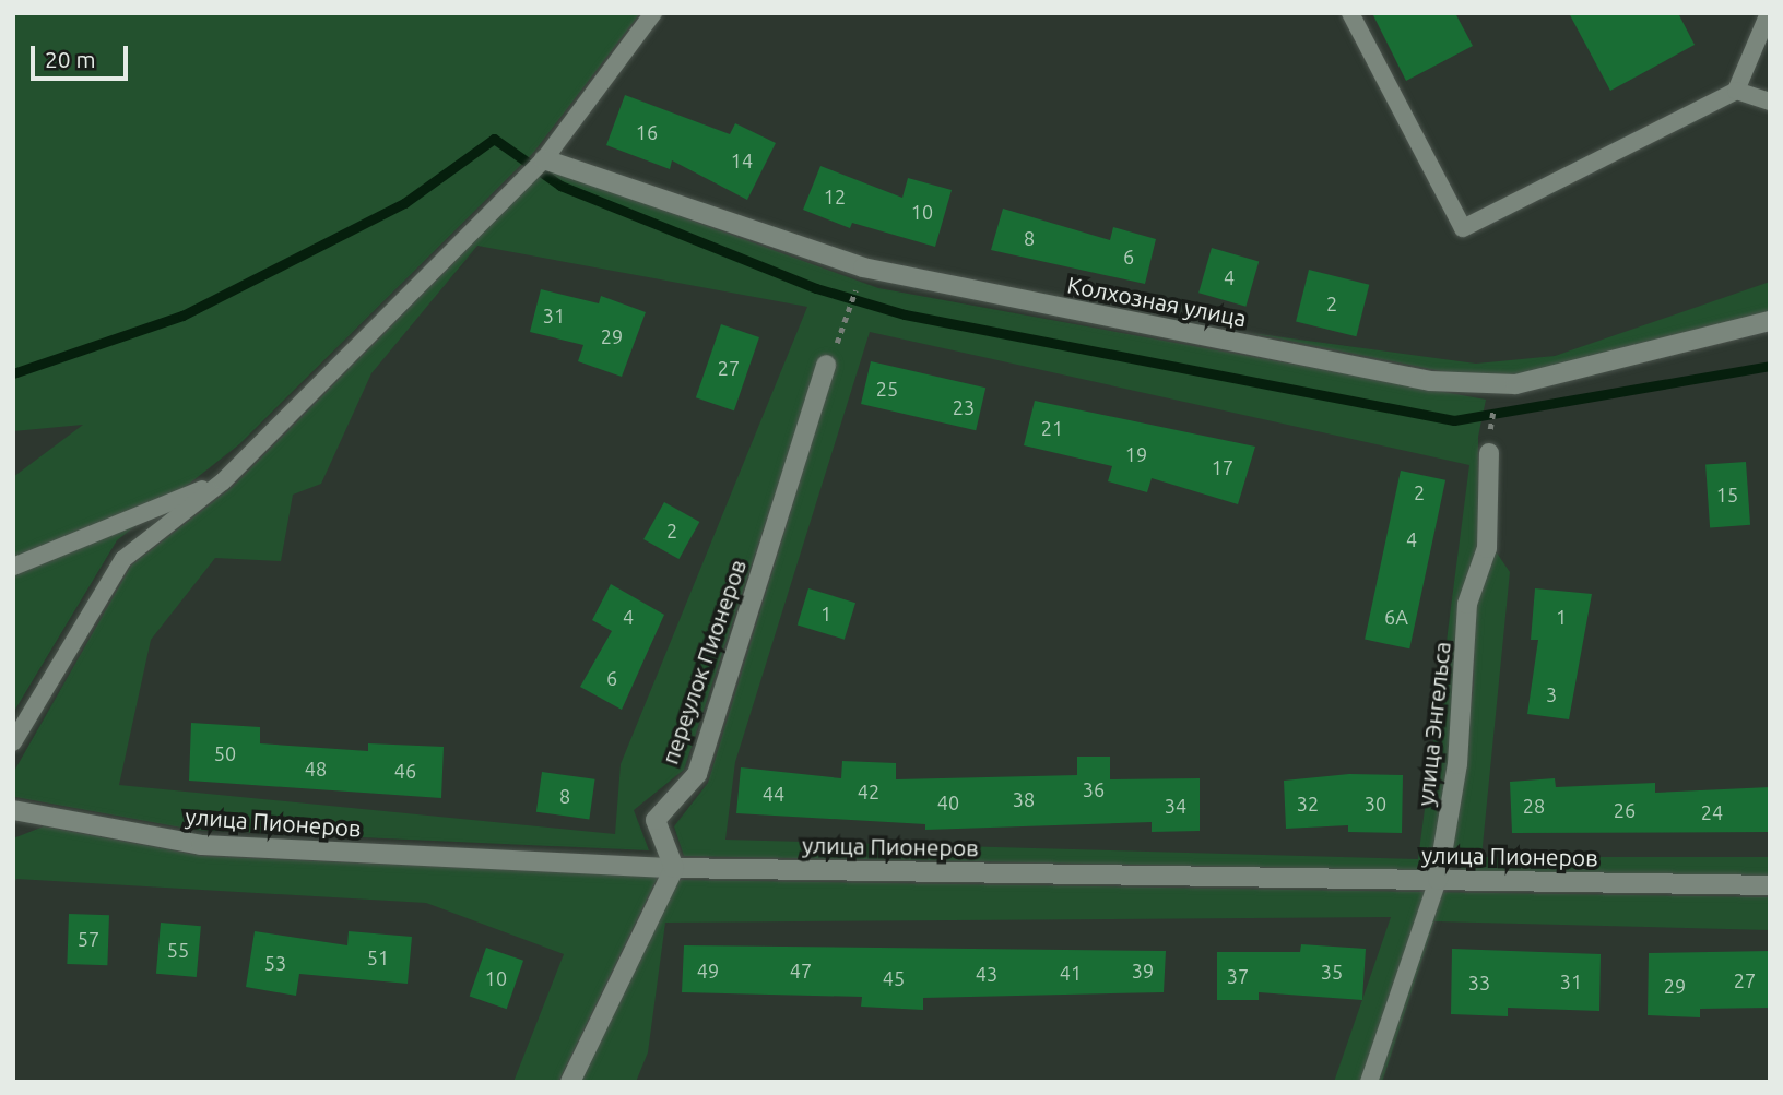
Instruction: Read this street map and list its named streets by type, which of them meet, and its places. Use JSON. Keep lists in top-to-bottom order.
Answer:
{
  "streets": {
    "street": [
      "Колхозная улица",
      "переулок Пионеров",
      "улица Энгельса",
      "улица Пионеров"
    ]
  },
  "crossings": [
    ["переулок Пионеров", "улица Пионеров"],
    ["улица Энгельса", "улица Пионеров"]
  ],
  "house_numbers": [
    "16",
    "14",
    "12",
    "10",
    "8",
    "6",
    "4",
    "2",
    "31",
    "29",
    "27",
    "25",
    "23",
    "21",
    "19",
    "17",
    "2",
    "15",
    "2",
    "4",
    "1",
    "4",
    "6А",
    "1",
    "6",
    "3",
    "50",
    "48",
    "46",
    "36",
    "42",
    "44",
    "8",
    "38",
    "40",
    "32",
    "30",
    "34",
    "28",
    "26",
    "24",
    "57",
    "55",
    "51",
    "53",
    "49",
    "47",
    "39",
    "35",
    "41",
    "43",
    "37",
    "10",
    "45",
    "27",
    "31",
    "33",
    "29"
  ],
  "scale_bar": "20 m"
}
